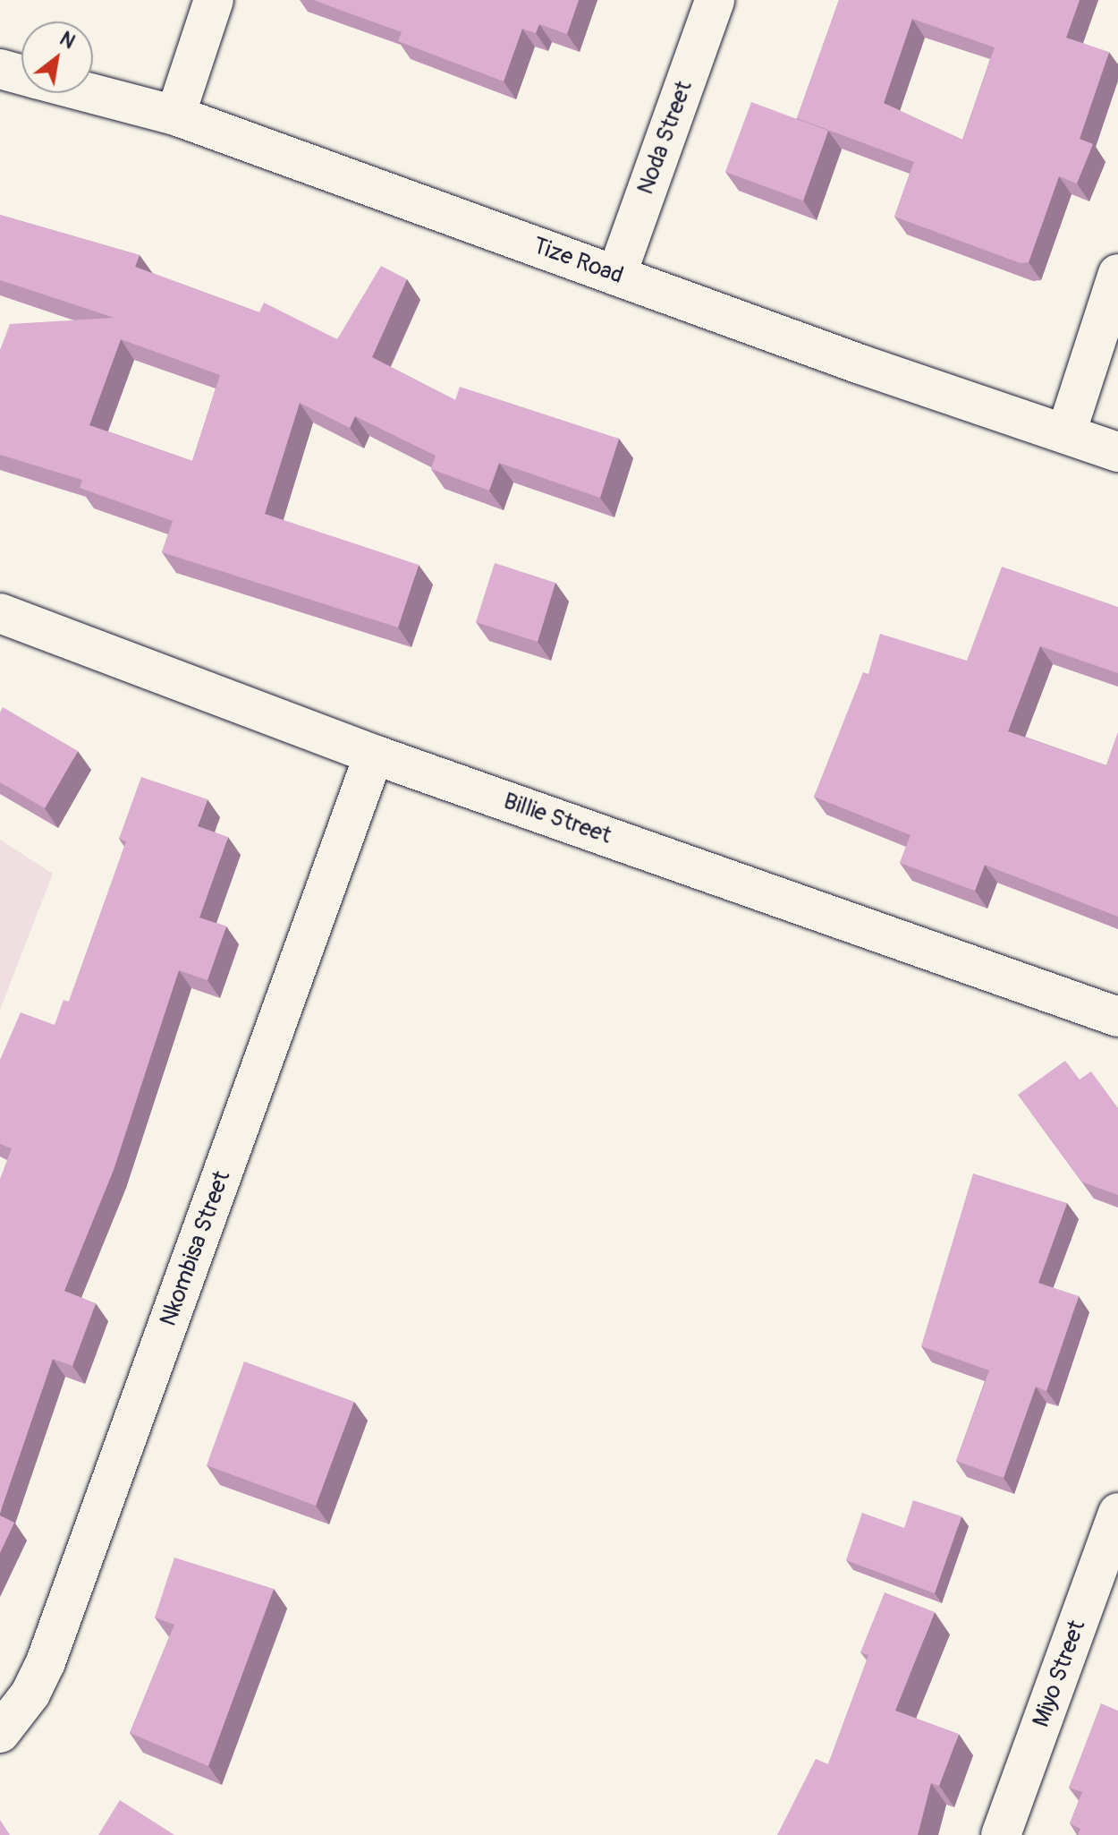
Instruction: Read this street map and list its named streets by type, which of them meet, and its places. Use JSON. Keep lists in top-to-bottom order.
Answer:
{
  "streets": {
    "street": [
      "Noda Street",
      "Tize Road",
      "Billie Street",
      "Nkombisa Street",
      "Miyo Street"
    ]
  },
  "crossings": [
    ["Noda Street", "Tize Road"],
    ["Billie Street", "Nkombisa Street"]
  ],
  "north": "top right"
}
